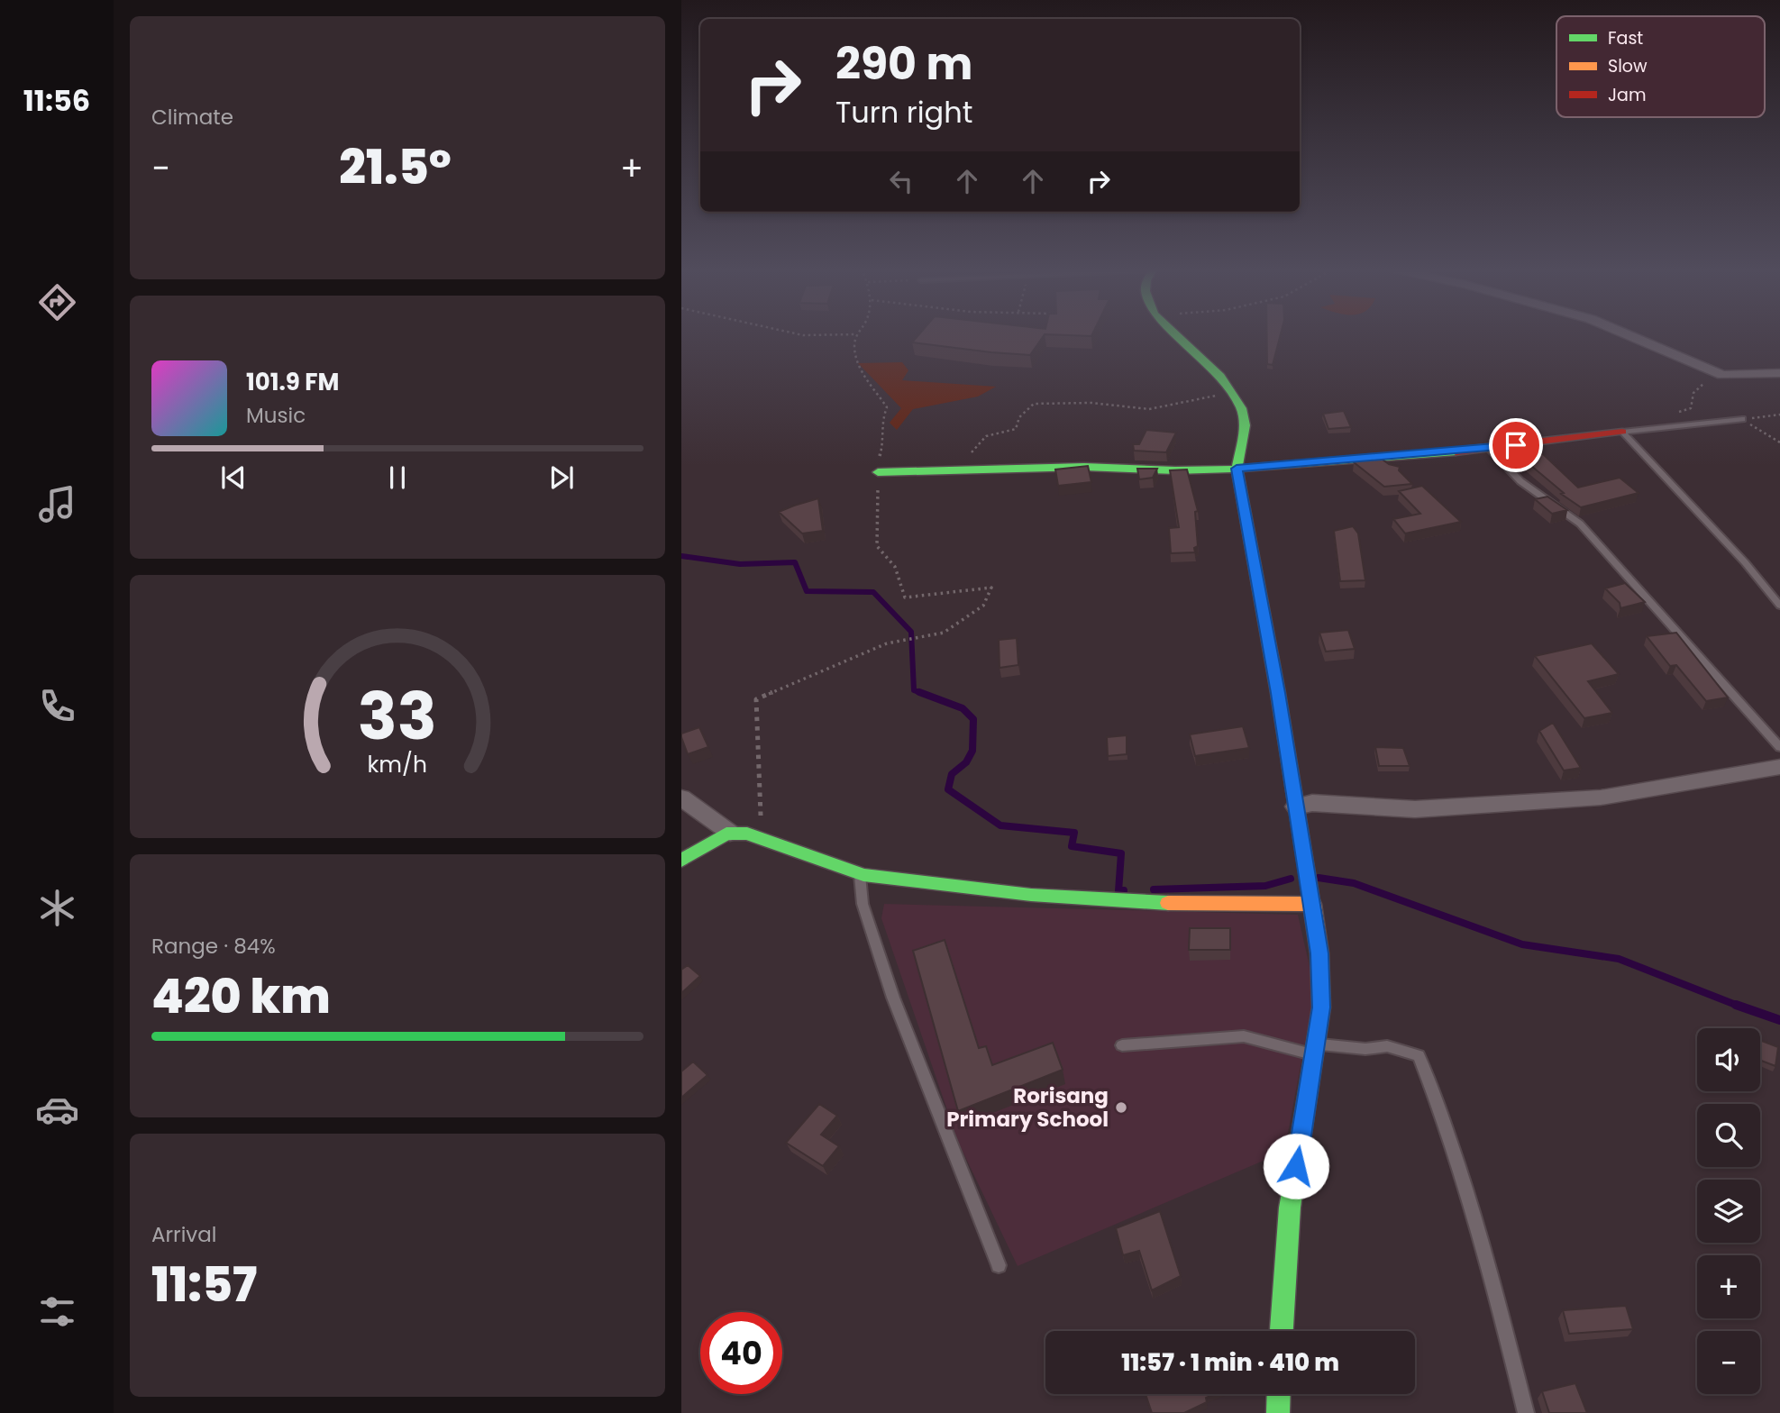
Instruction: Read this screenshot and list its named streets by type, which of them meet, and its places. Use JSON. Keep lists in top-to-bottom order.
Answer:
{
  "places": ["Rorisang Primary School"],
  "legend": ["Fast", "Slow", "Jam"],
  "page": {
    "tabs": "11:56",
    "tile": [
      "Climate",
      ["Range · 84%", "420 km"],
      ["Arrival", "11:57"]
    ],
    "turn": ["290 m", "Turn right"],
    "heat": ["−", "21.5°", "+"],
    "song": ["101.9 FM", "Music"],
    "map_buttons": ["+", "−"],
    "limit": "40",
    "trip": "11:57 · 1 min · 410 m",
    "gauge": ["33", "km/h"]
  }
}
